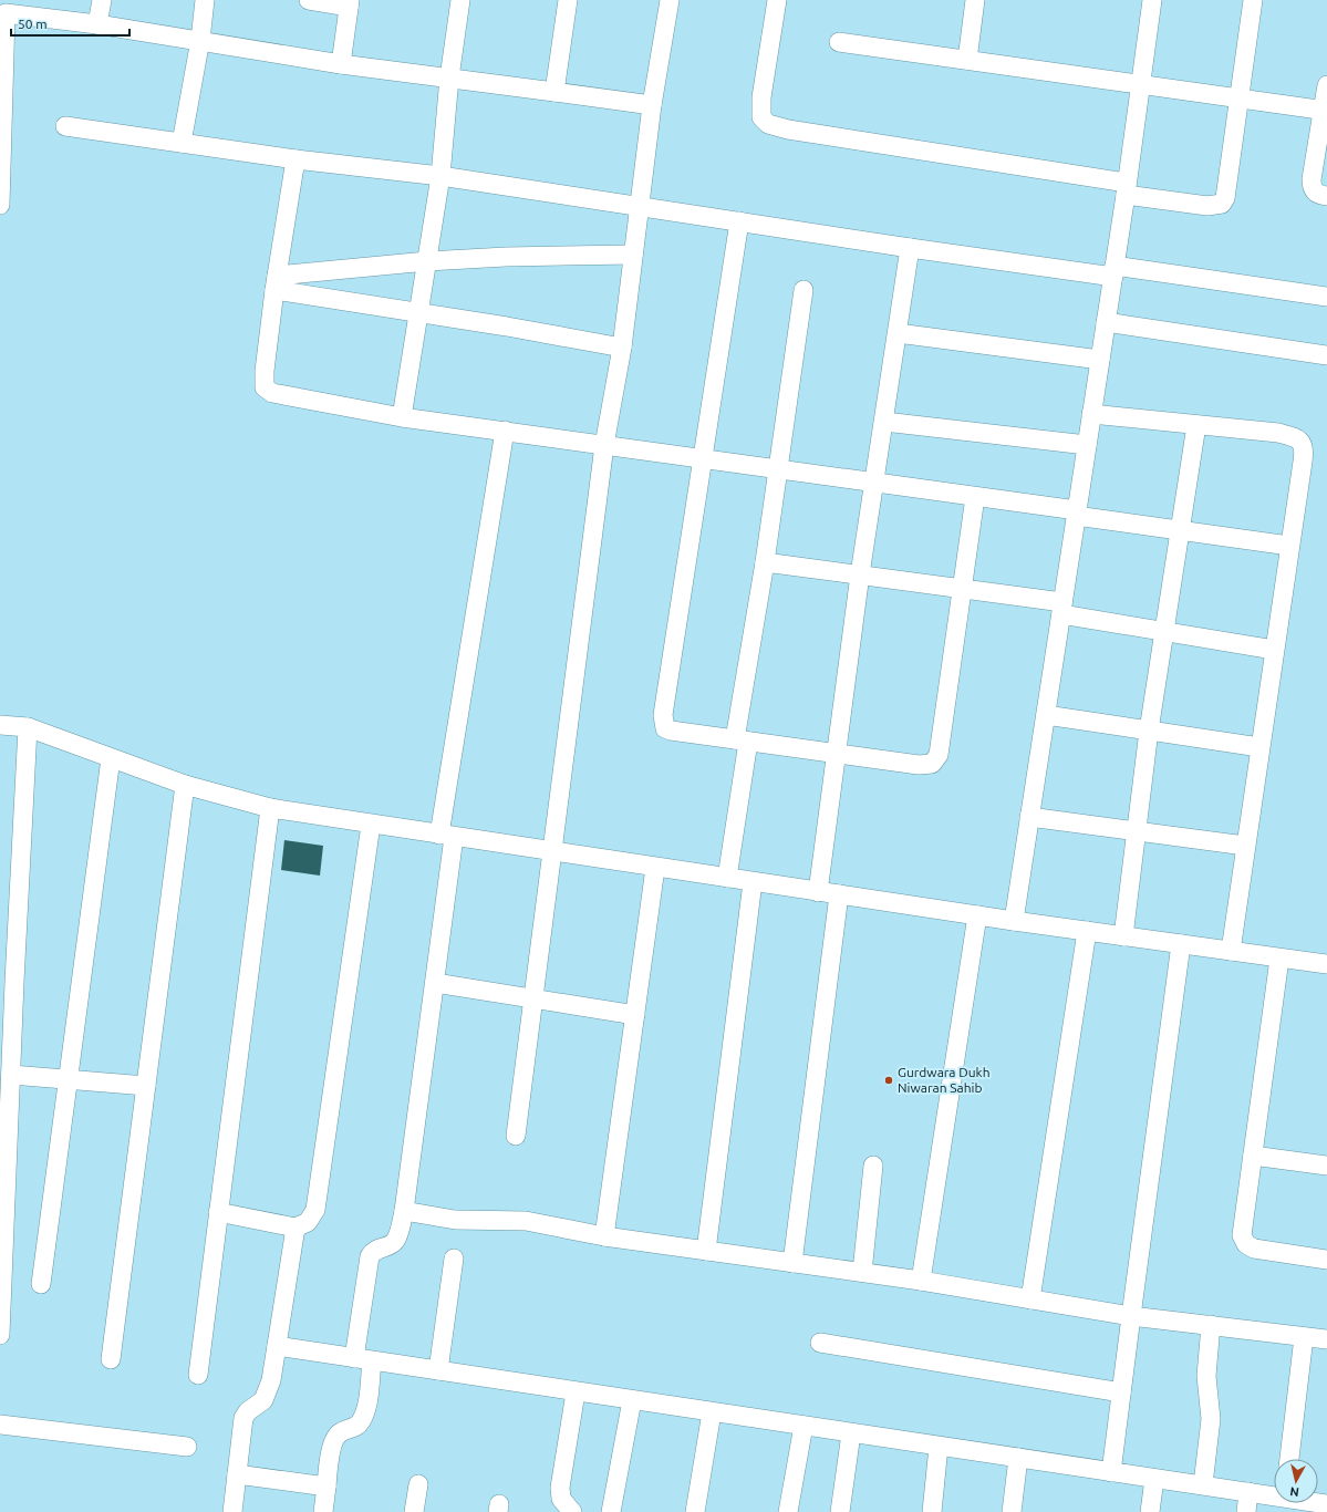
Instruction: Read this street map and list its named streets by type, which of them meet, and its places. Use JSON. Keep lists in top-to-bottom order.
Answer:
{
  "places": ["Gurdwara Dukh Niwaran Sahib"],
  "scale_bar": "50 m",
  "north": "bottom"
}
